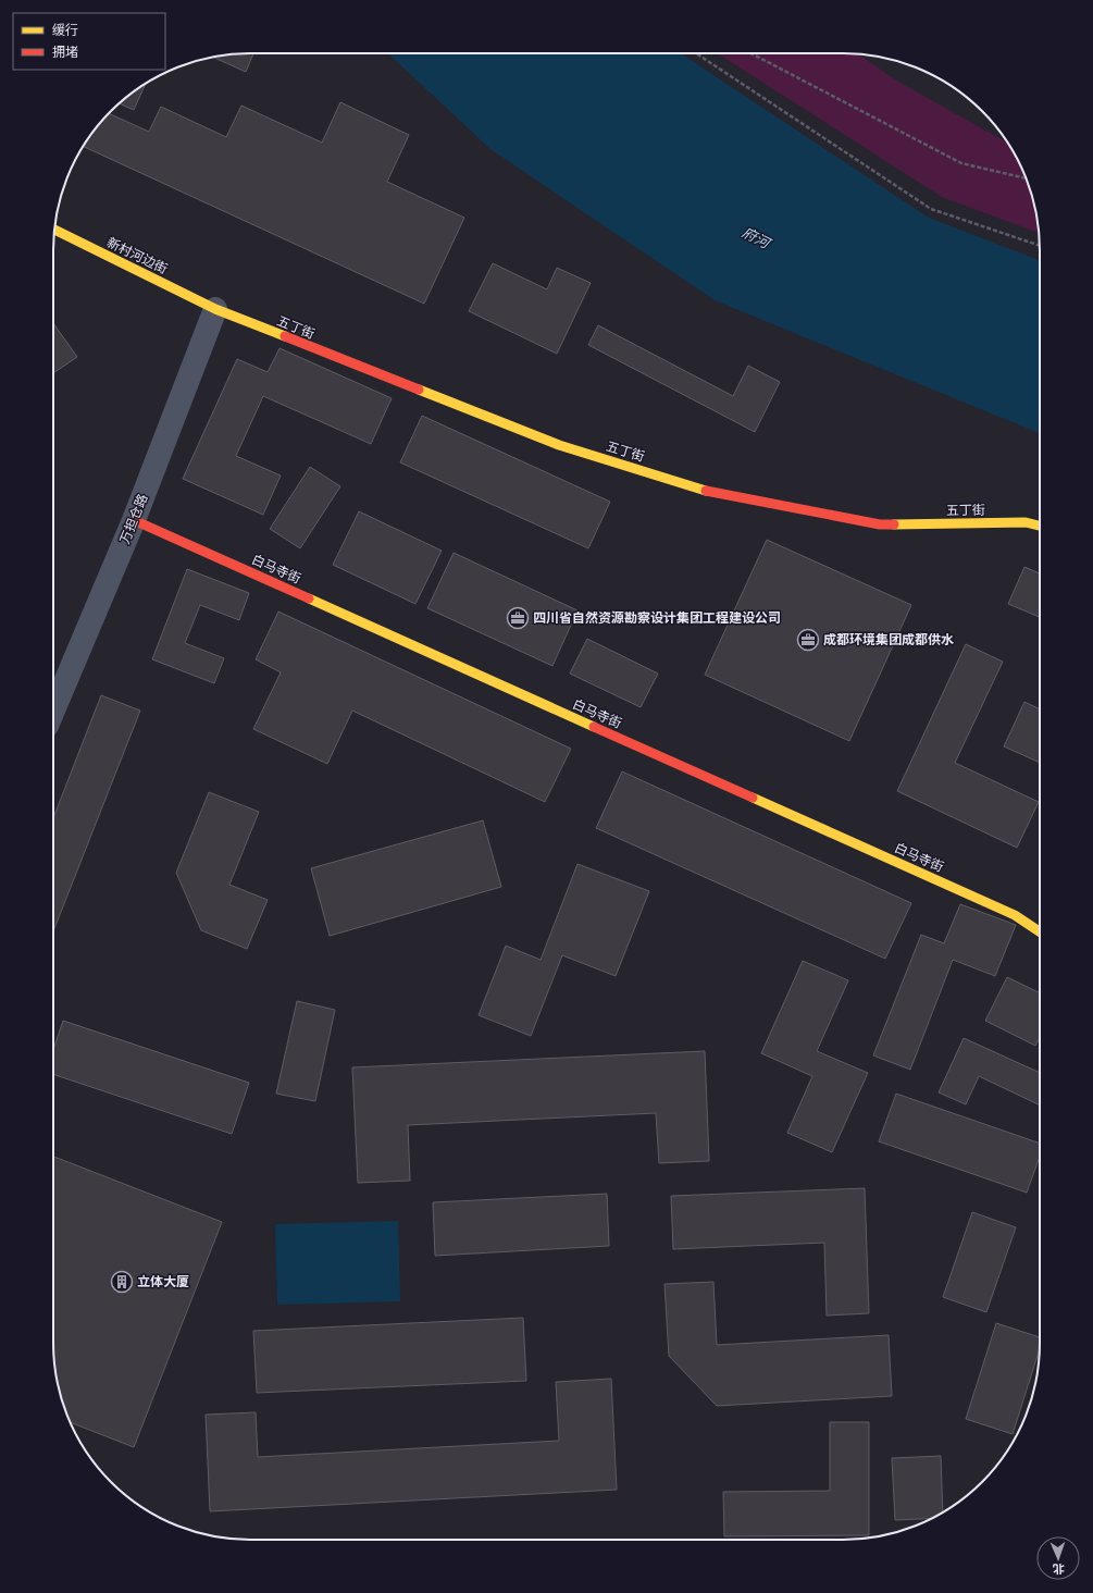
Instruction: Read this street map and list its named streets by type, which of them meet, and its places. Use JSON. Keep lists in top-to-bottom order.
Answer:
{
  "streets": {
    "street": [
      "新村河边街",
      "五丁街",
      "万担仓路",
      "白马寺街"
    ]
  },
  "crossings": [
    ["新村河边街", "五丁街"],
    ["新村河边街", "万担仓路"],
    ["五丁街", "万担仓路"],
    ["万担仓路", "白马寺街"]
  ],
  "water": ["府河"],
  "places": {
    "office": ["四川省自然资源勘察设计集团工程建设公司", "成都环境集团成都供水"],
    "building": ["立体大厦"]
  },
  "legend": ["缓行", "拥堵"],
  "north": "bottom"
}
